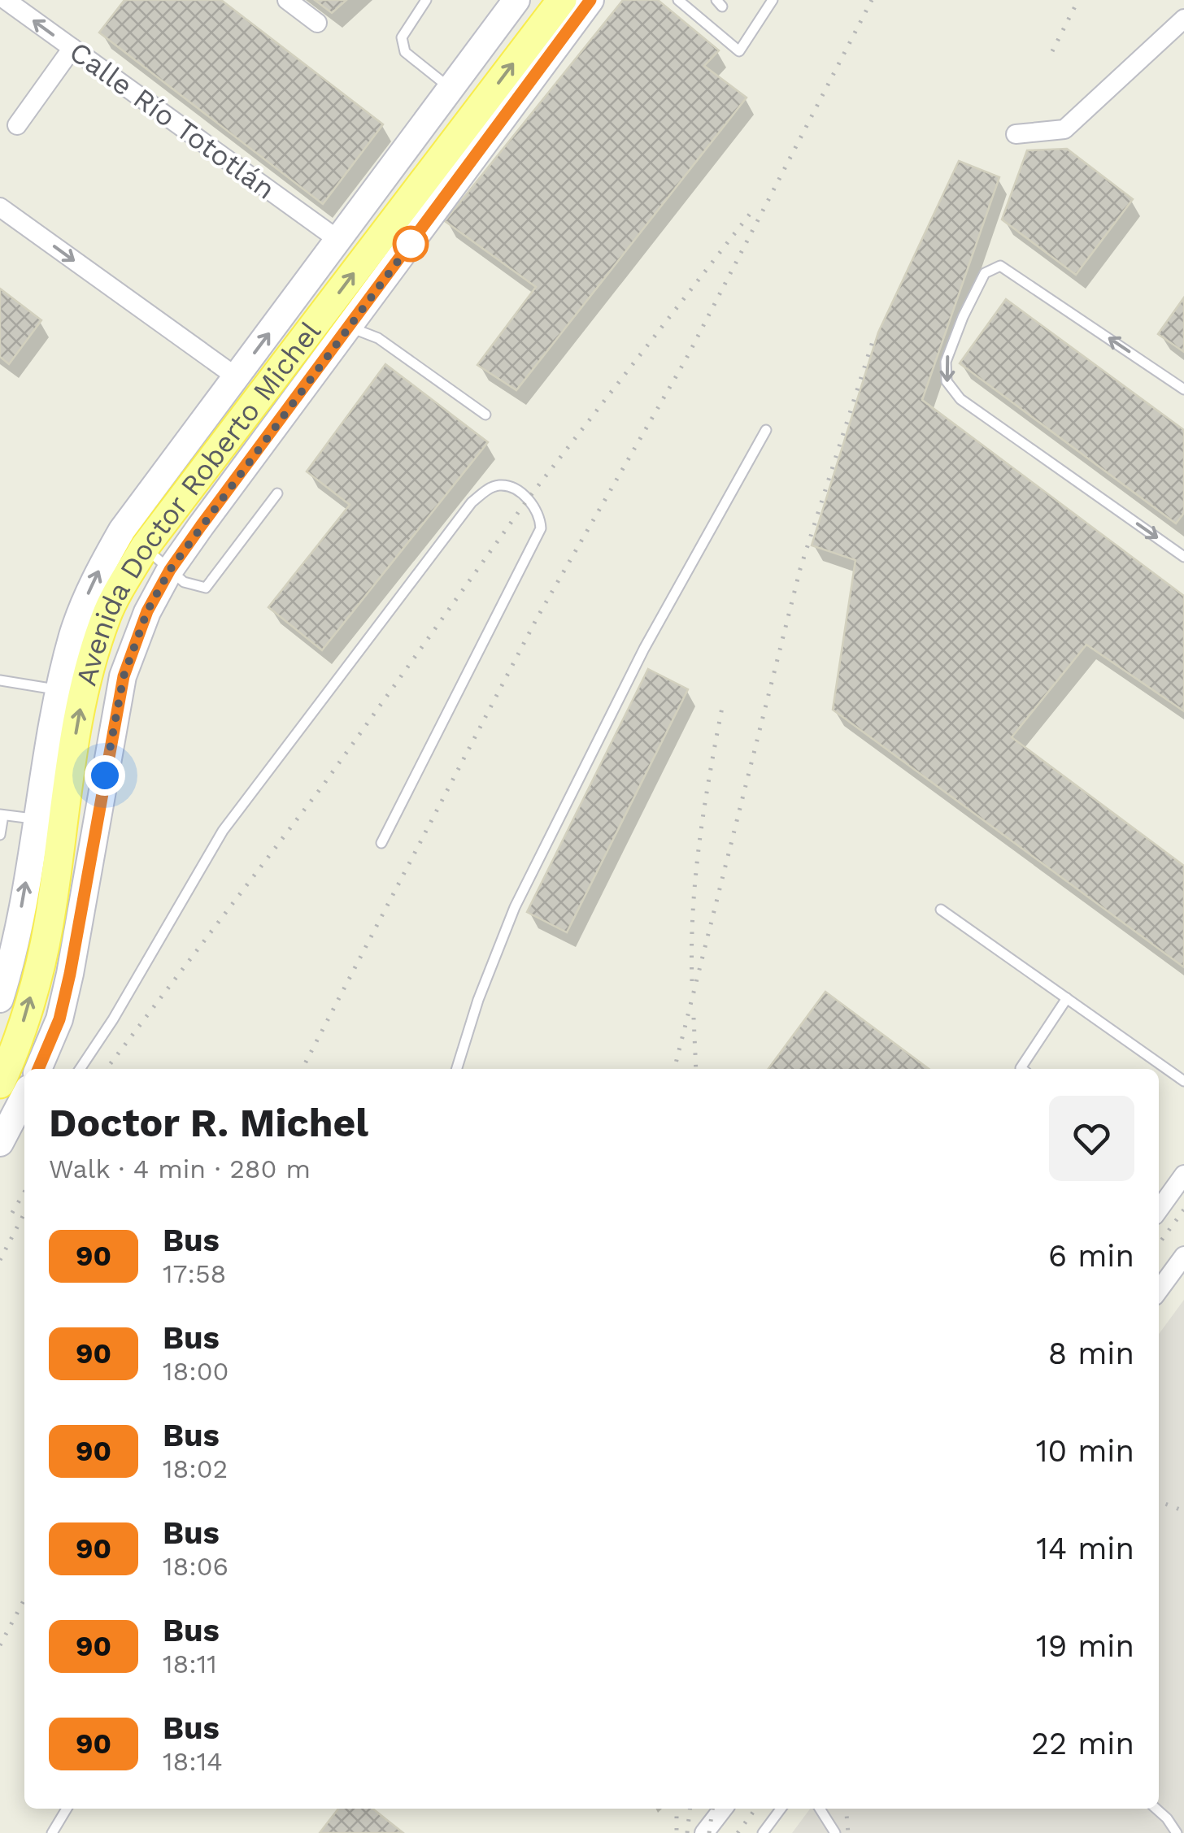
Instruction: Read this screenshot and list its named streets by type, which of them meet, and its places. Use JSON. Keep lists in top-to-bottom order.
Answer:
{
  "streets": {
    "main road": ["Avenida Doctor Roberto Michel"],
    "street": ["Calle Río Tototlán"]
  },
  "crossings": [
    ["Calle Río Tototlán", "Avenida Doctor Roberto Michel"]
  ],
  "lines": ["bus line 90"],
  "page": {
    "heading": ["Doctor R. Michel", "Walk · 4 min · 280 m"],
    "list": [
      {
        "mark": "90",
        "name": "Bus",
        "note": "17:58",
        "value": "6 min"
      },
      {
        "mark": "90",
        "name": "Bus",
        "note": "18:00",
        "value": "8 min"
      },
      {
        "mark": "90",
        "name": "Bus",
        "note": "18:02",
        "value": "10 min"
      },
      {
        "mark": "90",
        "name": "Bus",
        "note": "18:06",
        "value": "14 min"
      },
      {
        "mark": "90",
        "name": "Bus",
        "note": "18:11",
        "value": "19 min"
      },
      {
        "mark": "90",
        "name": "Bus",
        "note": "18:14",
        "value": "22 min"
      }
    ]
  }
}
